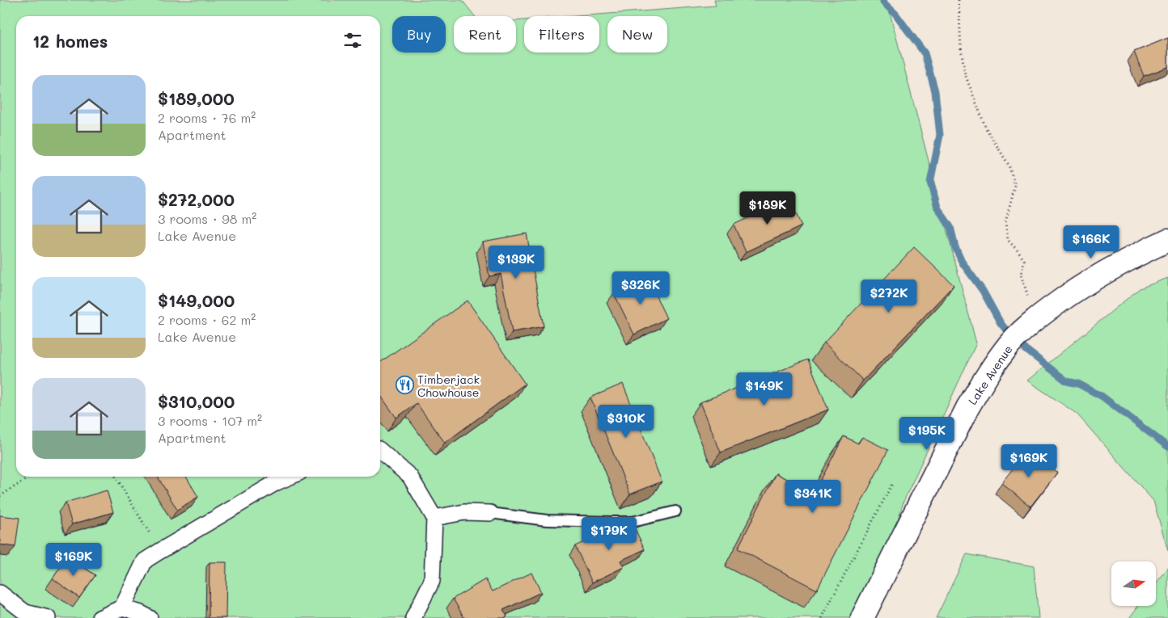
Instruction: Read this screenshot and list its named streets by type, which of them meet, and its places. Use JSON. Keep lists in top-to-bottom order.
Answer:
{
  "streets": {
    "main road": ["Lake Avenue"]
  },
  "places": {
    "restaurant": ["Timberjack Chowhouse"]
  },
  "north": "right",
  "page": {
    "chip": [
      "Buy",
      "Rent",
      "Filters",
      "New"
    ],
    "heading": "12 homes",
    "list": [
      {
        "name": "$189,000",
        "note": "2 rooms · 76 m² · Apartment"
      },
      {
        "name": "$272,000",
        "note": "3 rooms · 98 m² · Lake Avenue"
      },
      {
        "name": "$149,000",
        "note": "2 rooms · 62 m² · Lake Avenue"
      },
      {
        "name": "$310,000",
        "note": "3 rooms · 107 m² · Apartment"
      }
    ],
    "price": [
      "$189K",
      "$166K",
      "$139K",
      "$326K",
      "$272K",
      "$149K",
      "$310K",
      "$195K",
      "$169K",
      "$341K",
      "$179K",
      "$169K"
    ]
  }
}
